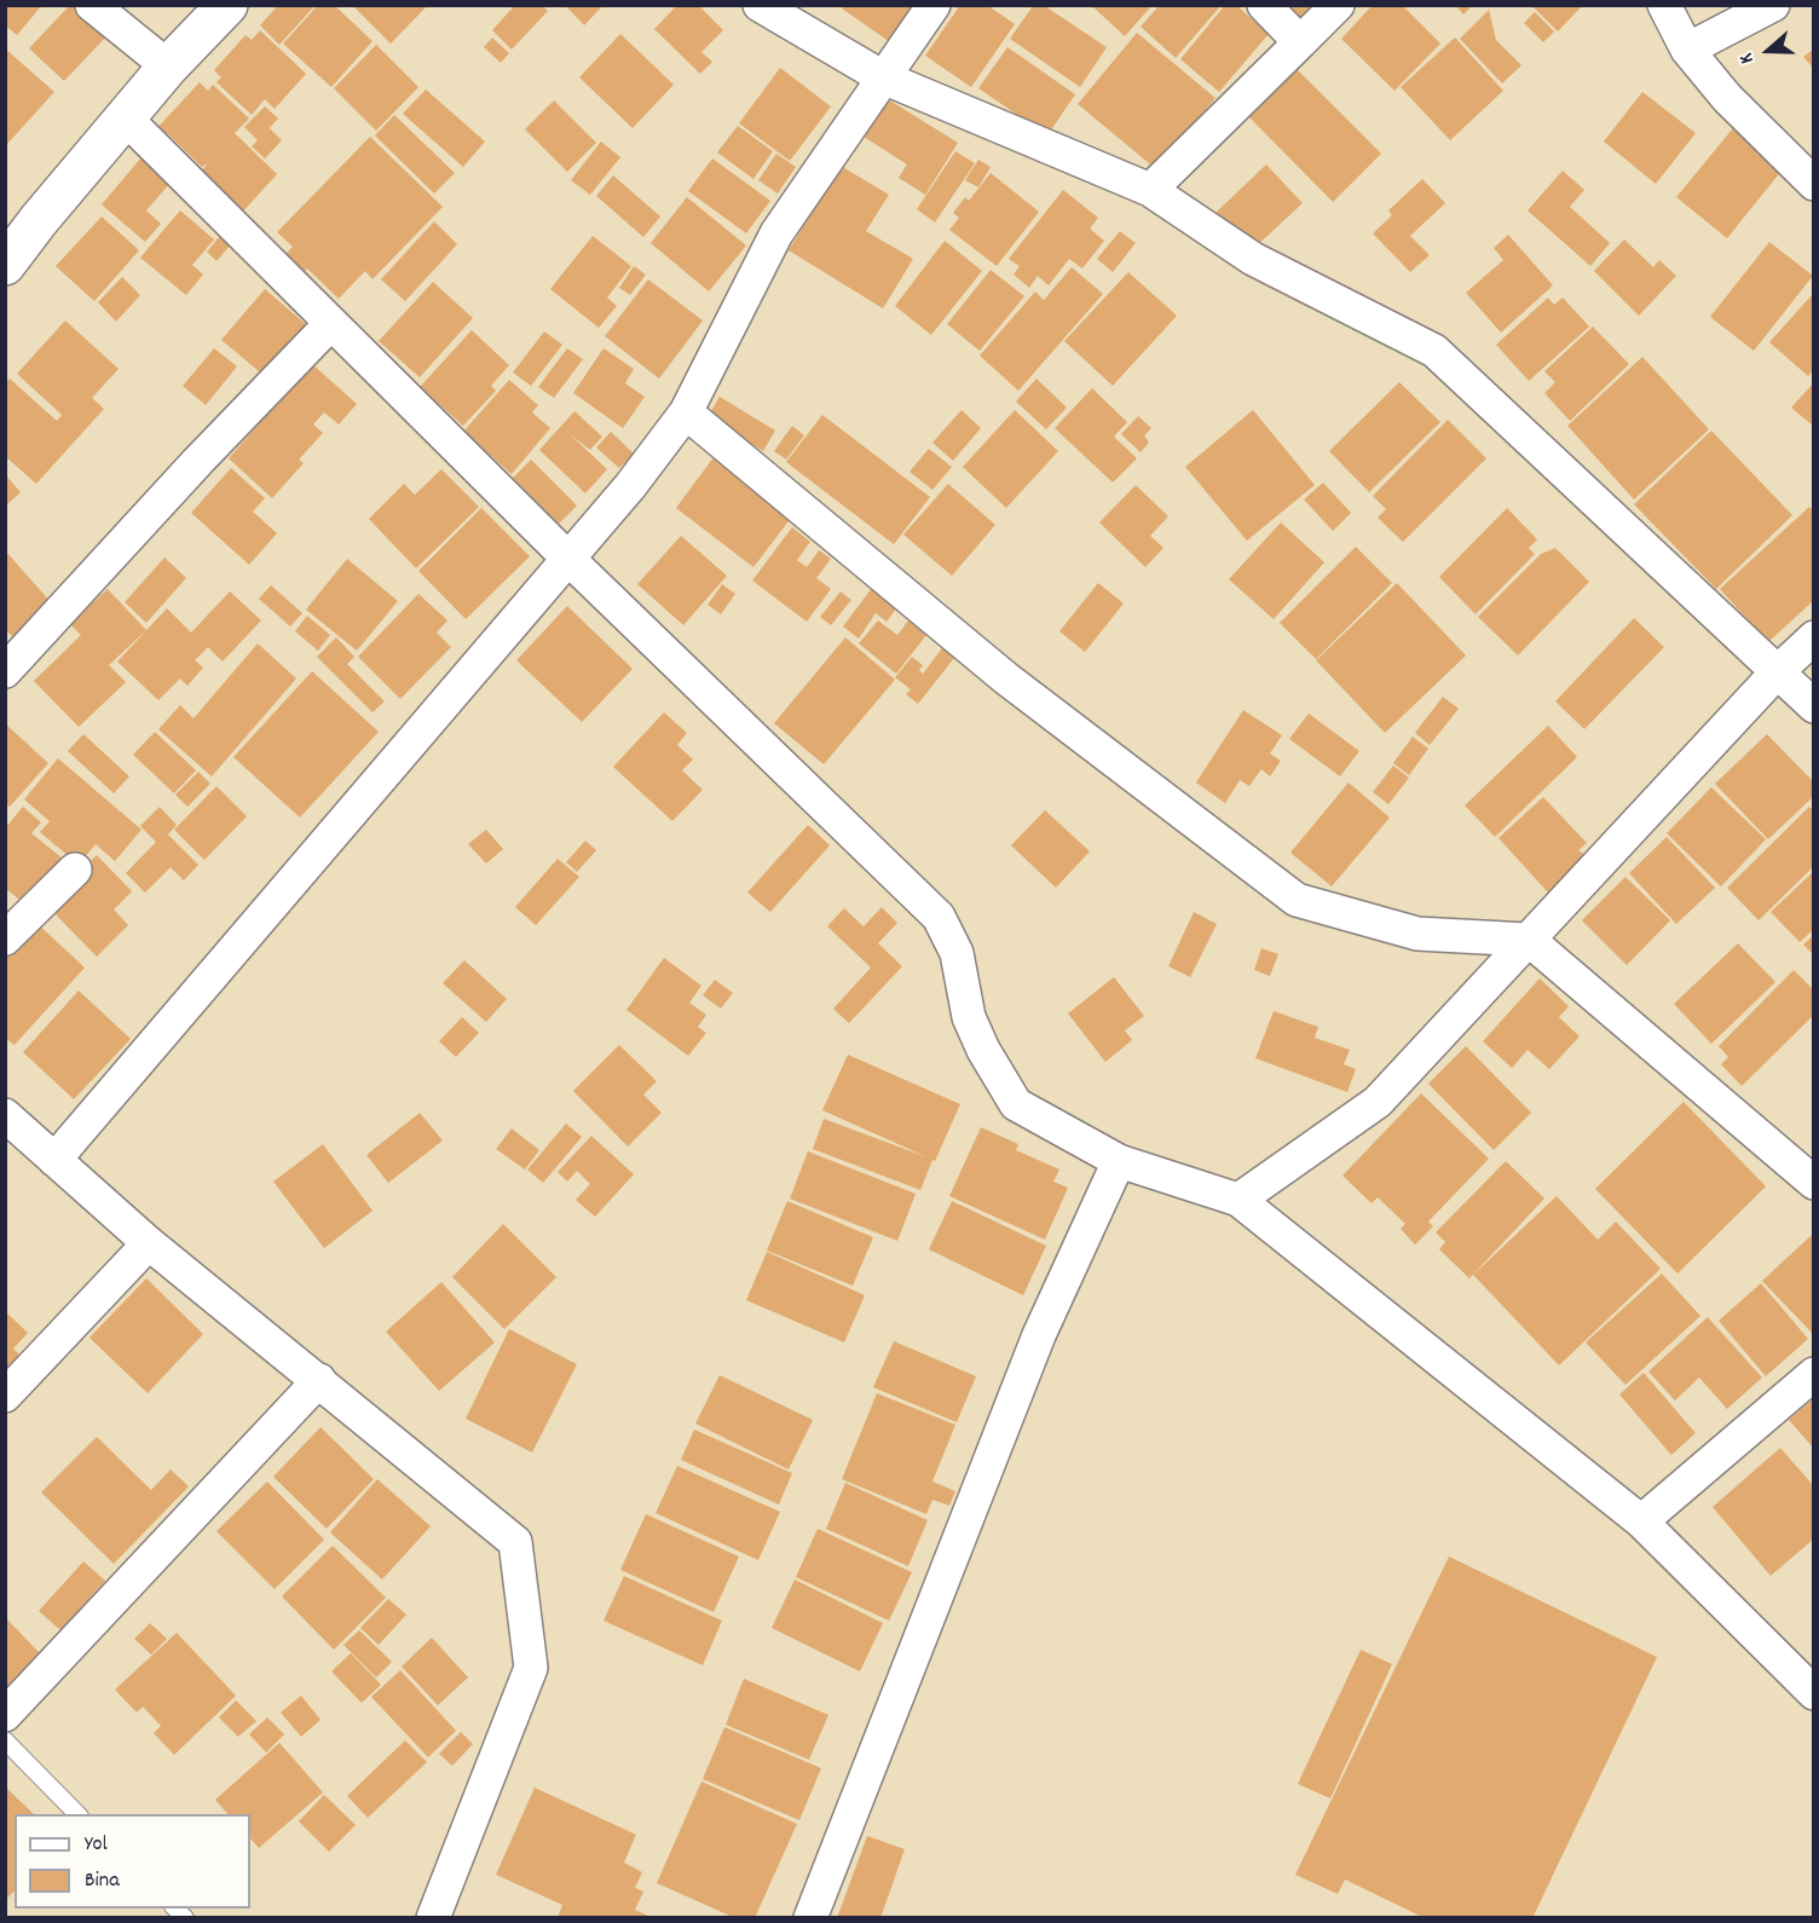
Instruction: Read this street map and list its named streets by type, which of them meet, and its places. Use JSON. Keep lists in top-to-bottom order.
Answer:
{
  "legend": ["Yol", "Bina"],
  "north": "left"
}
